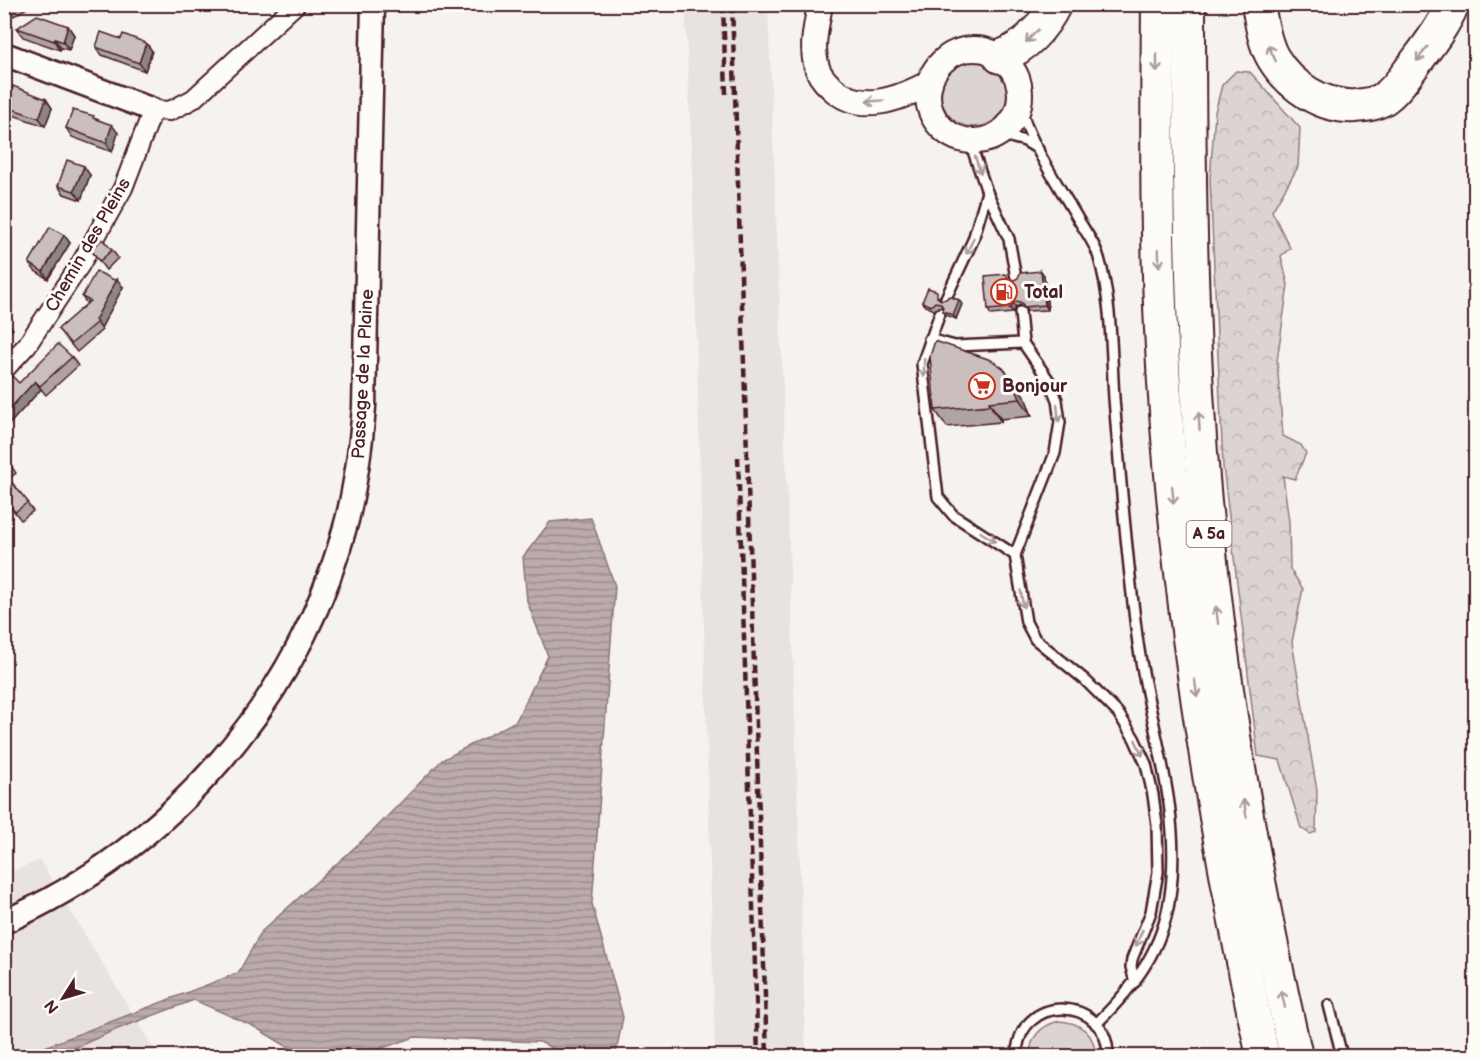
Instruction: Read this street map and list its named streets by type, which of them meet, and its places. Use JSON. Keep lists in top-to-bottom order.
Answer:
{
  "streets": {
    "highway": ["A 5a"],
    "street": ["Chemin des Pleins", "Passage de la Plaine"]
  },
  "places": {
    "fuel station": ["Total"],
    "supermarket": ["Bonjour"]
  },
  "north": "bottom left"
}
